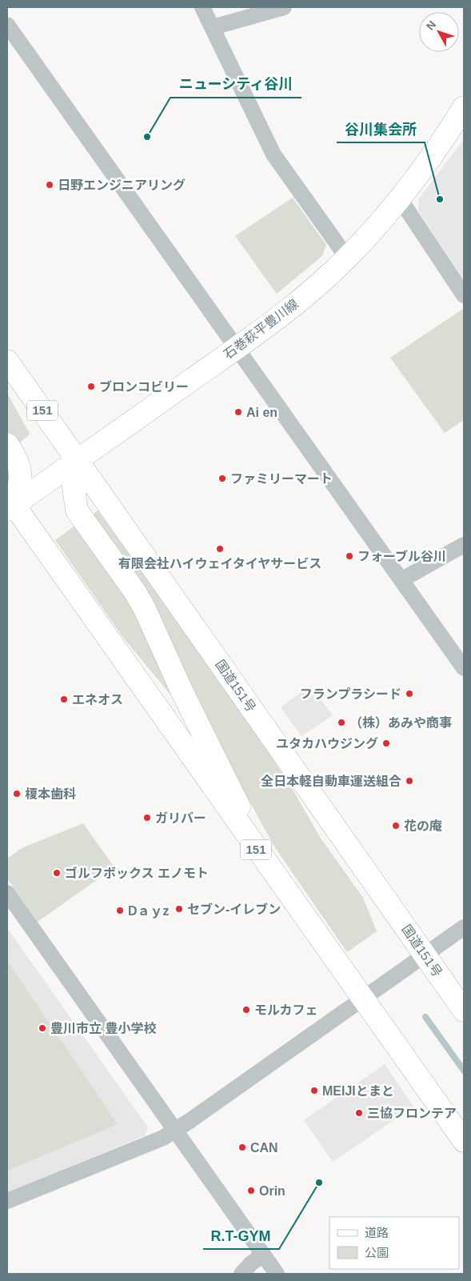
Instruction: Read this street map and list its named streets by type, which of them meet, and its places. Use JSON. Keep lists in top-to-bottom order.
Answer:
{
  "streets": {
    "main road": ["石巻萩平豊川線", "151", "国道151号"]
  },
  "crossings": [
    ["石巻萩平豊川線", "151"],
    ["石巻萩平豊川線", "国道151号"]
  ],
  "places": [
    "ニューシティ谷川",
    "日野エンジニアリング",
    "谷川集会所",
    "ブロンコビリー",
    "Ai en",
    "ファミリーマート",
    "有限会社ハイウェイタイヤサービス",
    "フォーブル谷川",
    "フランプラシード",
    "エネオス",
    "（株）あみや商事",
    "ユタカハウジング",
    "全日本軽自動車運送組合",
    "榎本歯科",
    "ガリバー",
    "花の庵",
    "ゴルフボックス エノモト",
    "セブン-イレブン",
    "Dａｙz",
    "モルカフェ",
    "豊川市立 豊小学校",
    "MEIJIとまと",
    "三協フロンテア",
    "CAN",
    "R.T-GYM",
    "Orin"
  ],
  "legend": ["道路", "公園"],
  "north": "top left"
}
